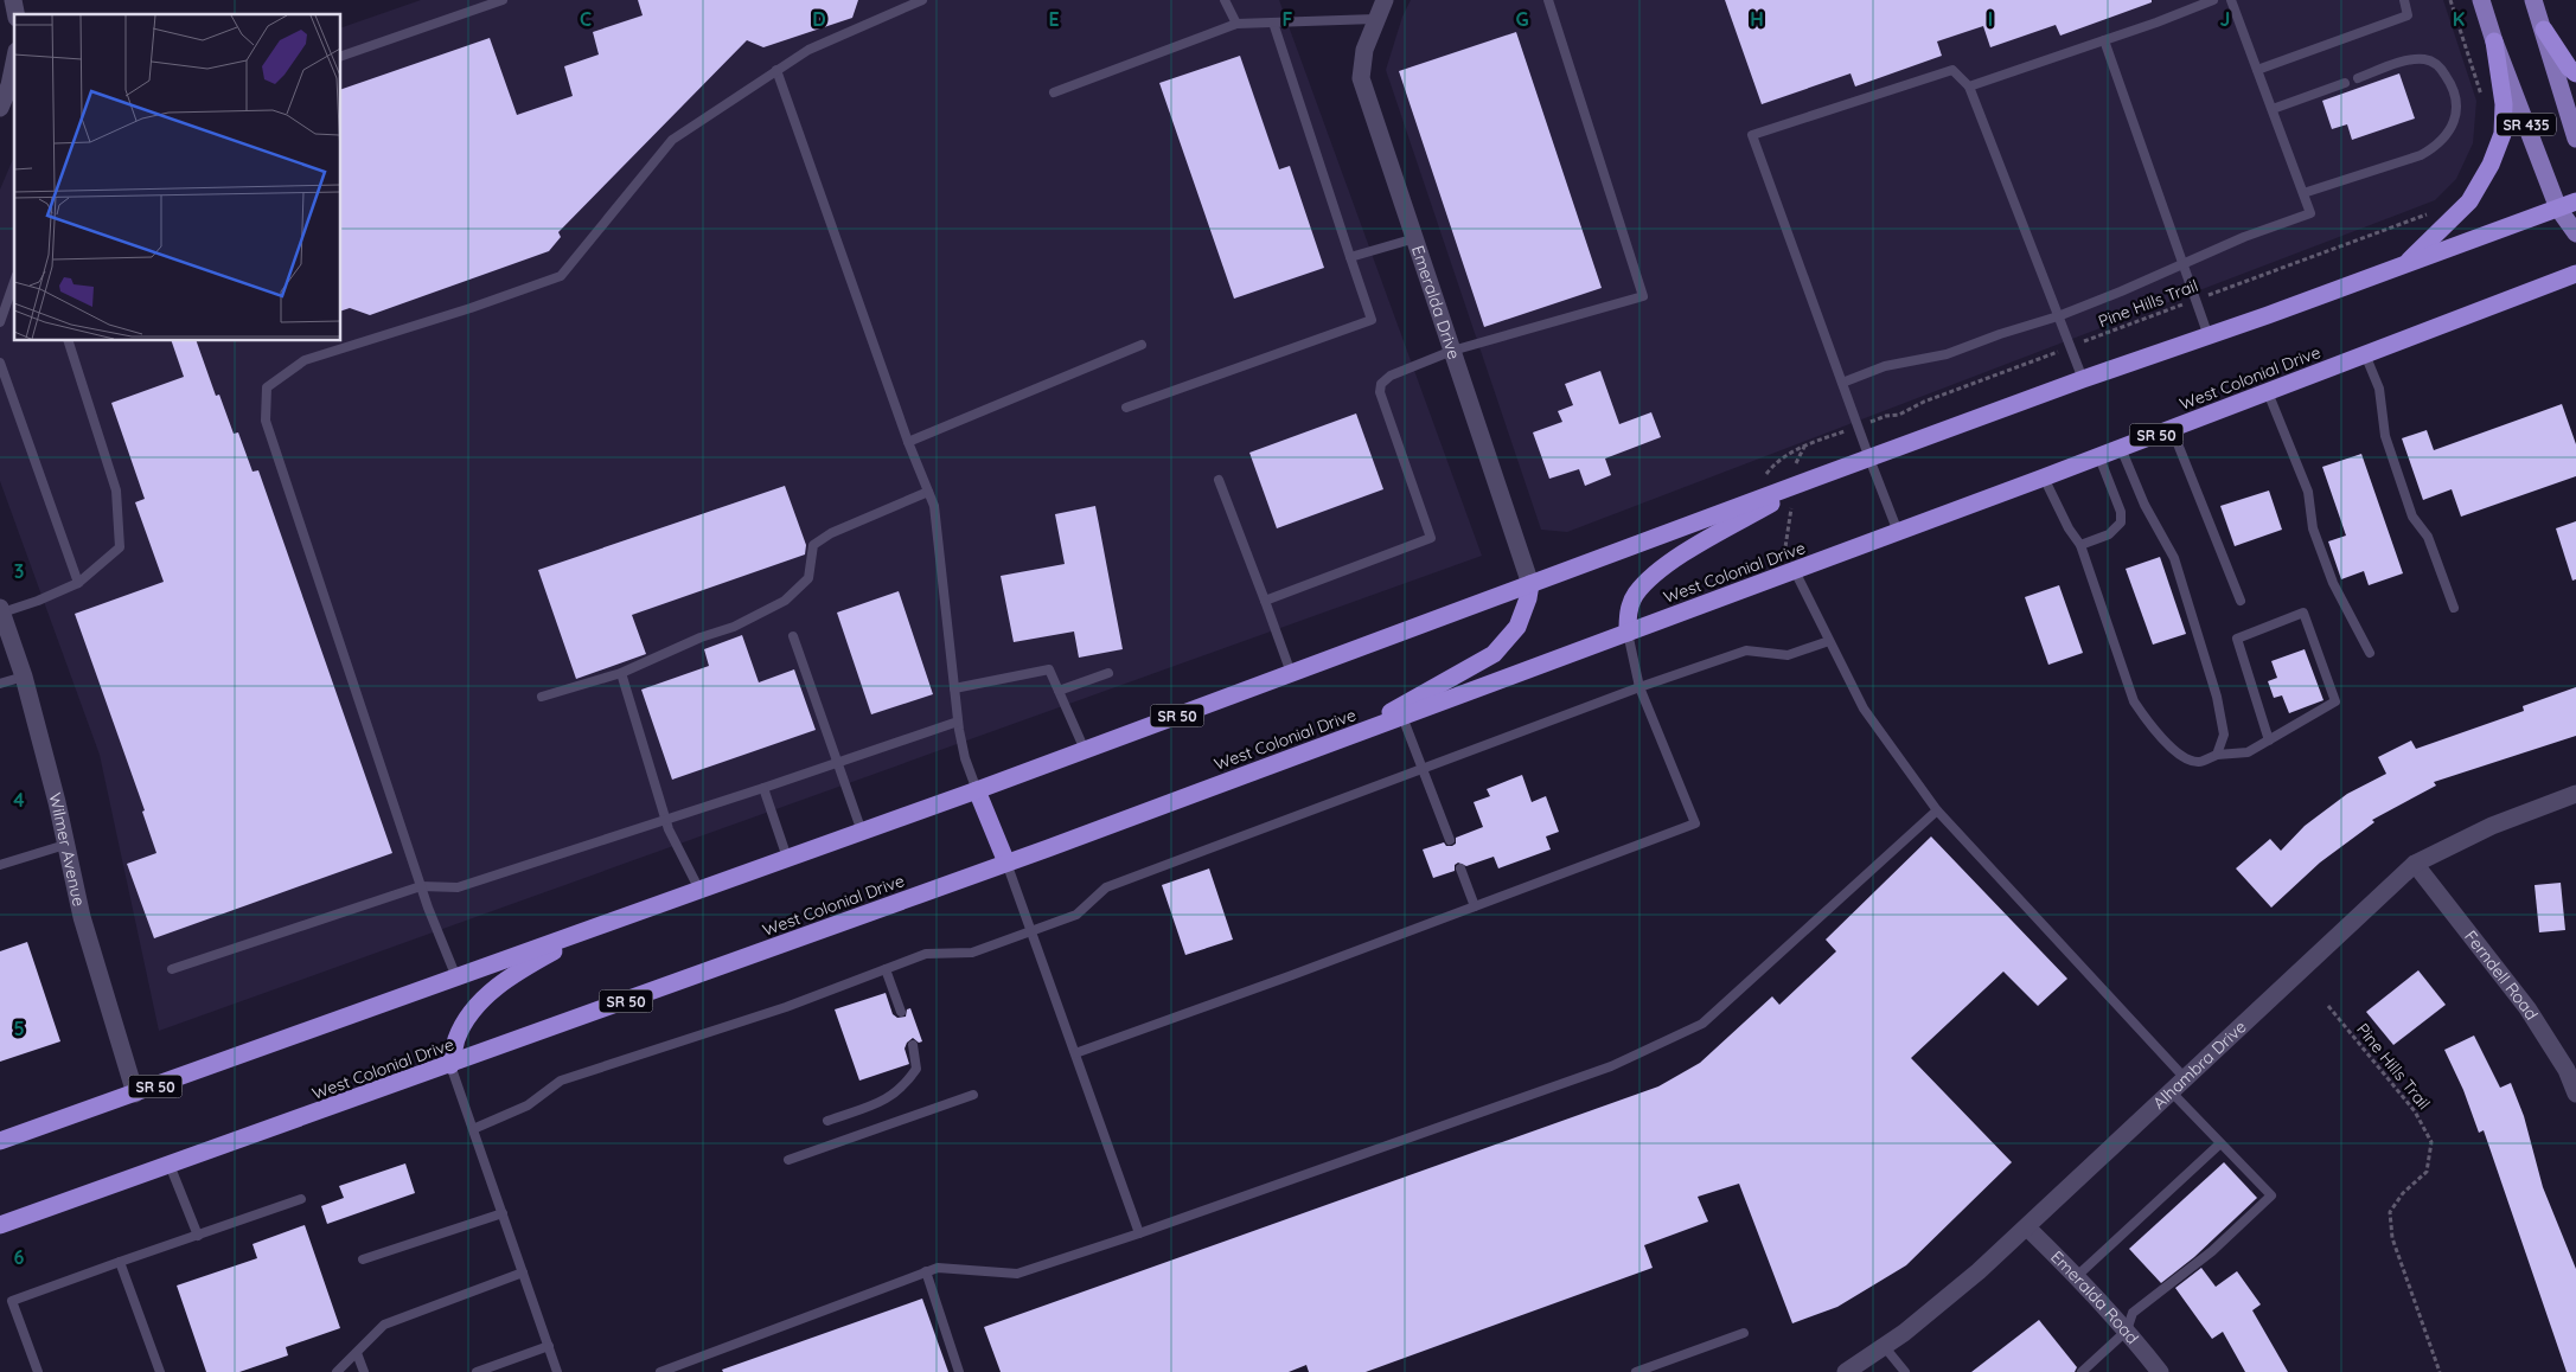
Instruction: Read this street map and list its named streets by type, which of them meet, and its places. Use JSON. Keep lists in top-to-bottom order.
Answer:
{
  "streets": {
    "highway": ["West Colonial Drive", "SR 50"],
    "main road": ["SR 435"],
    "street": [
      "Emeralda Drive",
      "Wilmer Avenue",
      "Ferndell Road",
      "Alhambra Drive",
      "Emeralda Road"
    ],
    "path": ["Pine Hills Trail"]
  },
  "crossings": [
    ["SR 435", "SR 50"],
    ["Emeralda Drive", "SR 50"],
    ["SR 50", "Wilmer Avenue"],
    ["Ferndell Road", "Alhambra Drive"],
    ["Alhambra Drive", "Emeralda Road"]
  ],
  "grid": {
    "columns": [
      "C",
      "D",
      "E",
      "F",
      "G",
      "H",
      "I",
      "J",
      "K"
    ],
    "rows": [
      "3",
      "4",
      "5",
      "6"
    ]
  }
}
